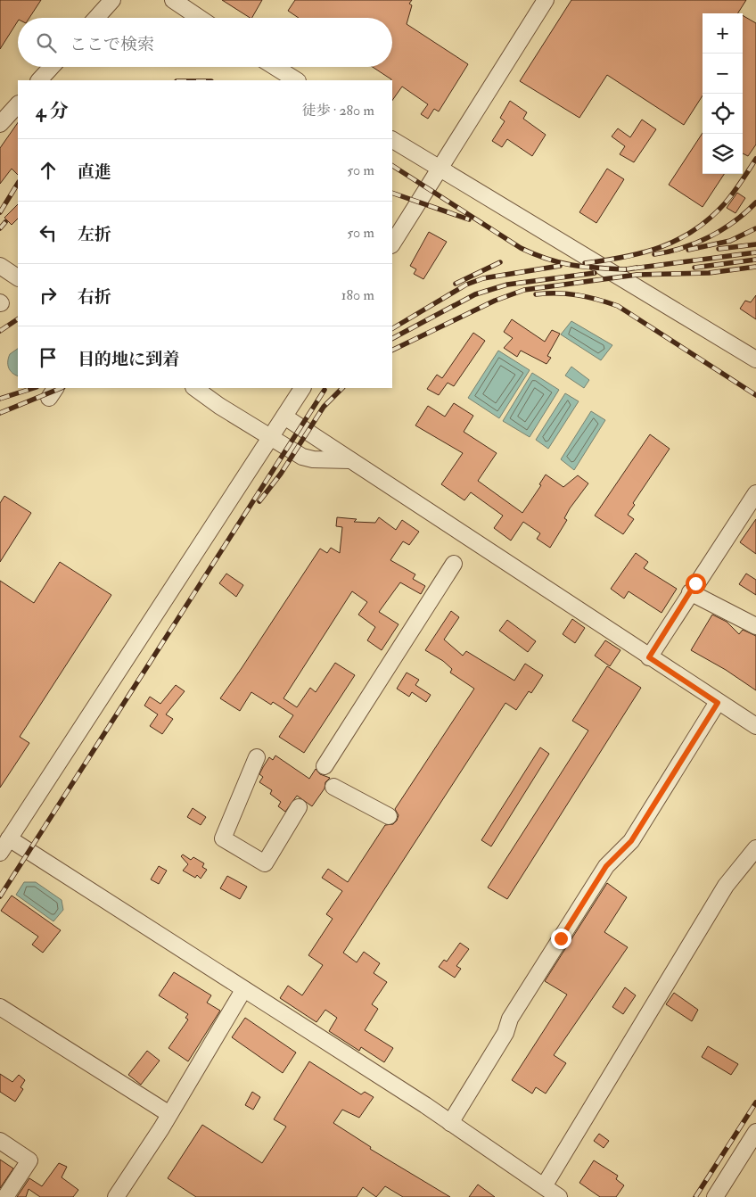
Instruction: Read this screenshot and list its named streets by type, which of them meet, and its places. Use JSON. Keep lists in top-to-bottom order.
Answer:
{
  "page": {
    "map_buttons": ["+", "−"],
    "search": "ここで検索",
    "heading": ["4 分", "徒歩 · 280 m"],
    "list": [
      ["直進", "50 m"],
      ["左折", "50 m"],
      ["右折", "180 m"],
      "目的地に到着"
    ]
  }
}
